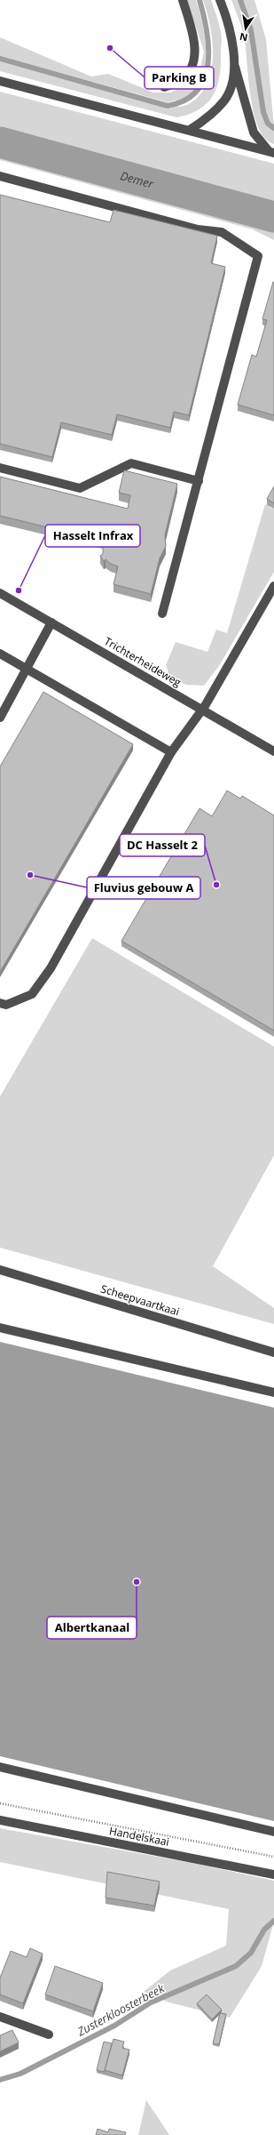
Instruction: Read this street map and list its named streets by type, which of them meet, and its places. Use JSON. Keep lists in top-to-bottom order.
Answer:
{
  "streets": {
    "street": ["Trichterheideweg", "Scheepvaartkaai", "Handelskaai"]
  },
  "water": ["Demer", "Zusterkloosterbeek"],
  "places": [
    "Parking B",
    "Hasselt Infrax",
    "Fluvius gebouw A",
    "DC Hasselt 2",
    "Albertkanaal"
  ],
  "north": "bottom"
}
